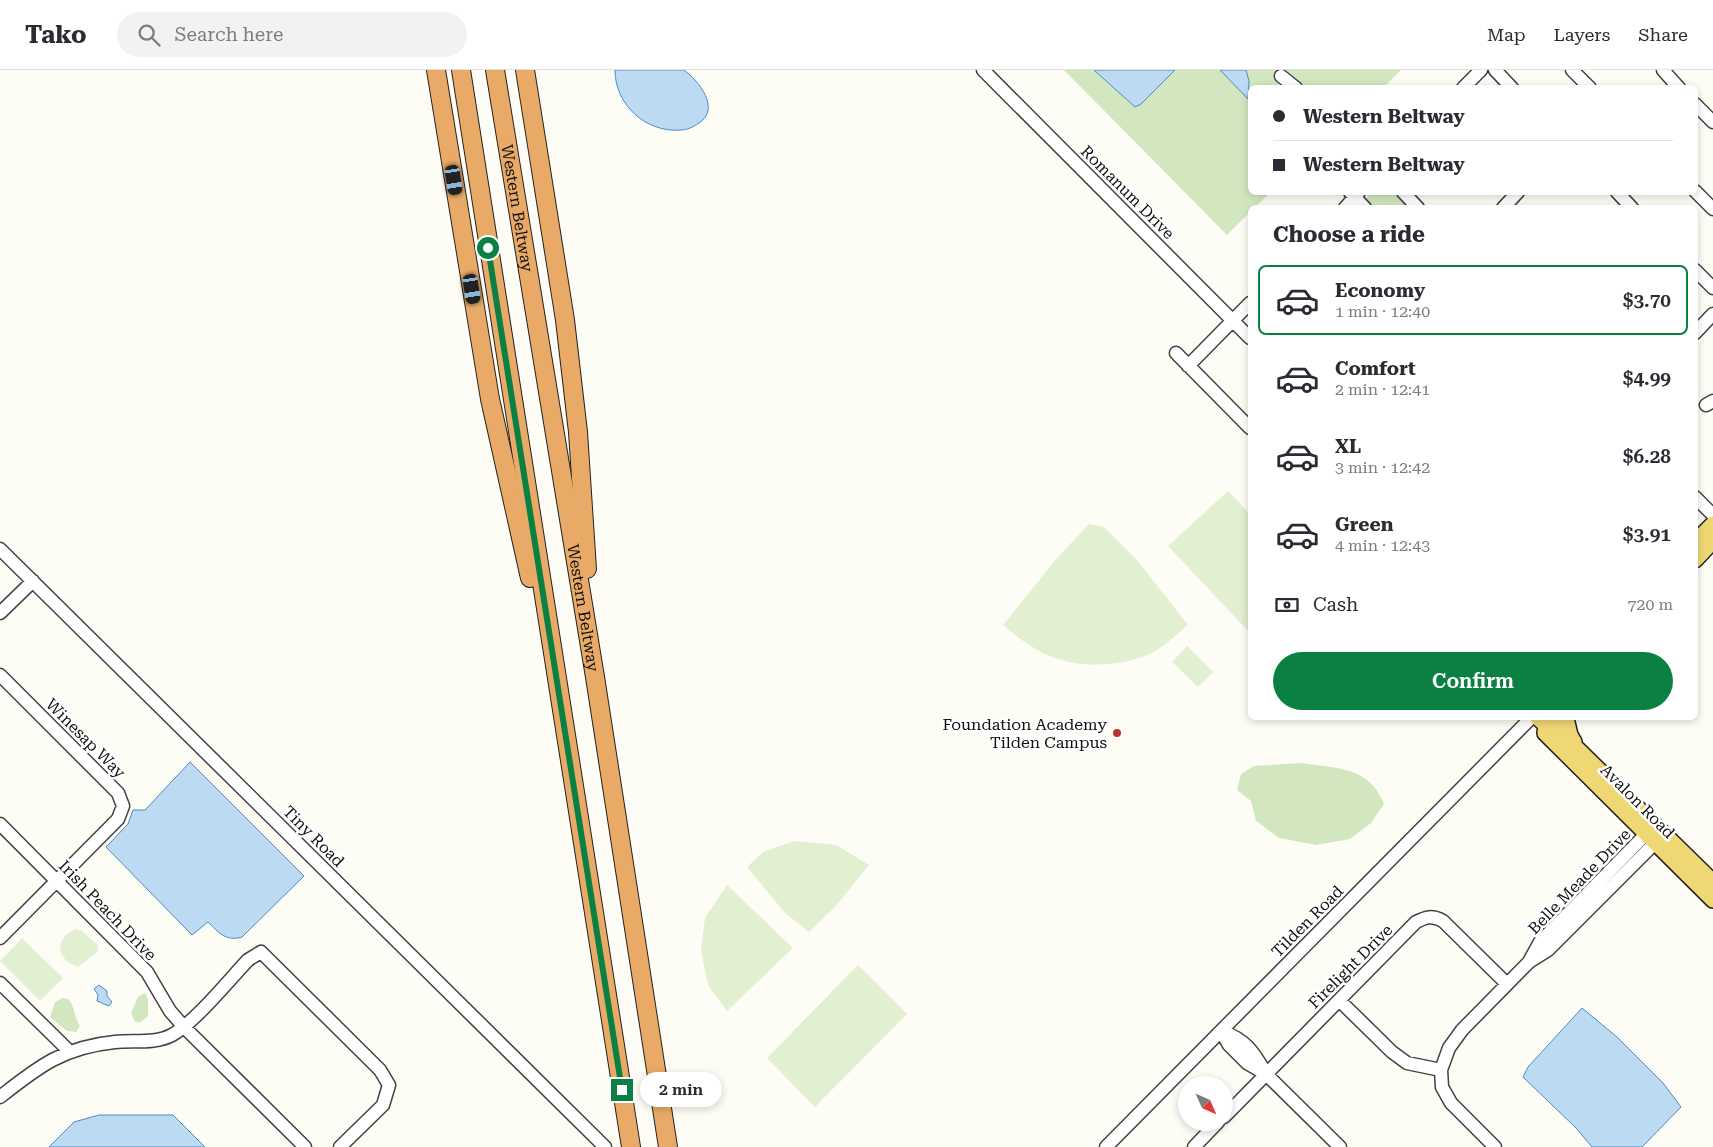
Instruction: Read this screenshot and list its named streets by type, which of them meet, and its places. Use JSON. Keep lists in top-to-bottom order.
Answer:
{
  "streets": {
    "highway": ["Western Beltway"],
    "main road": ["Avalon Road"],
    "street": [
      "Romanum Drive",
      "Winesap Way",
      "Tiny Road",
      "Belle Meade Drive",
      "Irish Peach Drive",
      "Tilden Road",
      "Firelight Drive"
    ]
  },
  "crossings": [
    ["Winesap Way", "Irish Peach Drive"],
    ["Avalon Road", "Belle Meade Drive"],
    ["Belle Meade Drive", "Firelight Drive"]
  ],
  "places": ["Foundation Academy Tilden Campus"],
  "north": "bottom right",
  "page": {
    "header": "Tako",
    "search": "Search here",
    "nav": ["Map", "Layers", "Share"],
    "banner": ["Western Beltway", "Western Beltway"],
    "heading": "Choose a ride",
    "list": [
      {
        "name": "Economy",
        "note": "1 min · 12:40",
        "value": "$3.70"
      },
      {
        "name": "Comfort",
        "note": "2 min · 12:41",
        "value": "$4.99"
      },
      {
        "name": "XL",
        "note": "3 min · 12:42",
        "value": "$6.28"
      },
      {
        "name": "Green",
        "note": "4 min · 12:43",
        "value": "$3.91"
      }
    ],
    "pay": ["Cash", "720 m"],
    "buttons": "Confirm",
    "bubble": "2 min"
  }
}
